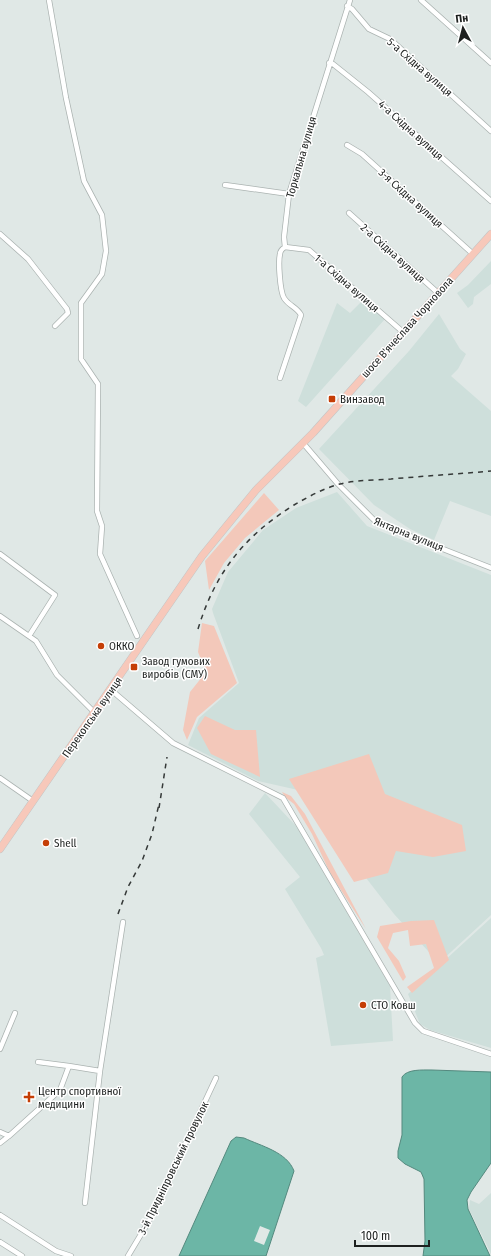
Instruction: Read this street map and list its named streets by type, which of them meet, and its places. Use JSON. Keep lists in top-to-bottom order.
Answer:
{
  "streets": {
    "main road": ["шосе В'ячеслава Чорновола", "Перекопська вулиця"],
    "street": [
      "5-а Східна вулиця",
      "4-а Східна вулиця",
      "Торкальна вулиця",
      "3-я Східна вулиця",
      "2-а Східна вулиця",
      "1-а Східна вулиця",
      "Янтарна вулиця",
      "3-й Придніпровський провулок"
    ]
  },
  "crossings": [
    ["5-а Східна вулиця", "Торкальна вулиця"],
    ["4-а Східна вулиця", "Торкальна вулиця"],
    ["Торкальна вулиця", "1-а Східна вулиця"],
    ["3-я Східна вулиця", "шосе В'ячеслава Чорновола"],
    ["2-а Східна вулиця", "шосе В'ячеслава Чорновола"],
    ["1-а Східна вулиця", "шосе В'ячеслава Чорновола"],
    ["шосе В'ячеслава Чорновола", "Янтарна вулиця"],
    ["шосе В'ячеслава Чорновола", "Перекопська вулиця"]
  ],
  "places": {
    "transit": ["Винзавод", "Завод гумових виробів (СМУ)"],
    "other": ["ОККО", "Shell", "СТО Ковш"],
    "health": ["Центр спортивної медицини"]
  },
  "scale_bar": "100 m",
  "north": "top"
}
